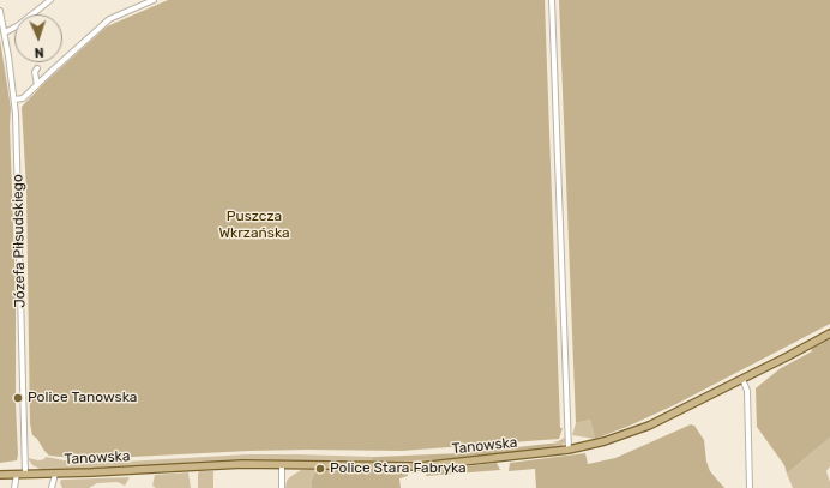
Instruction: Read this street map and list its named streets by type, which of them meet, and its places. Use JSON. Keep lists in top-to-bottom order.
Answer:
{
  "streets": {
    "main road": ["Tanowska"],
    "street": ["Józefa Piłsudskiego"]
  },
  "crossings": [
    ["Józefa Piłsudskiego", "Tanowska"]
  ],
  "parks": ["Puszcza Wkrzańska"],
  "places": ["Police Tanowska", "Police Stara Fabryka"],
  "north": "bottom"
}
